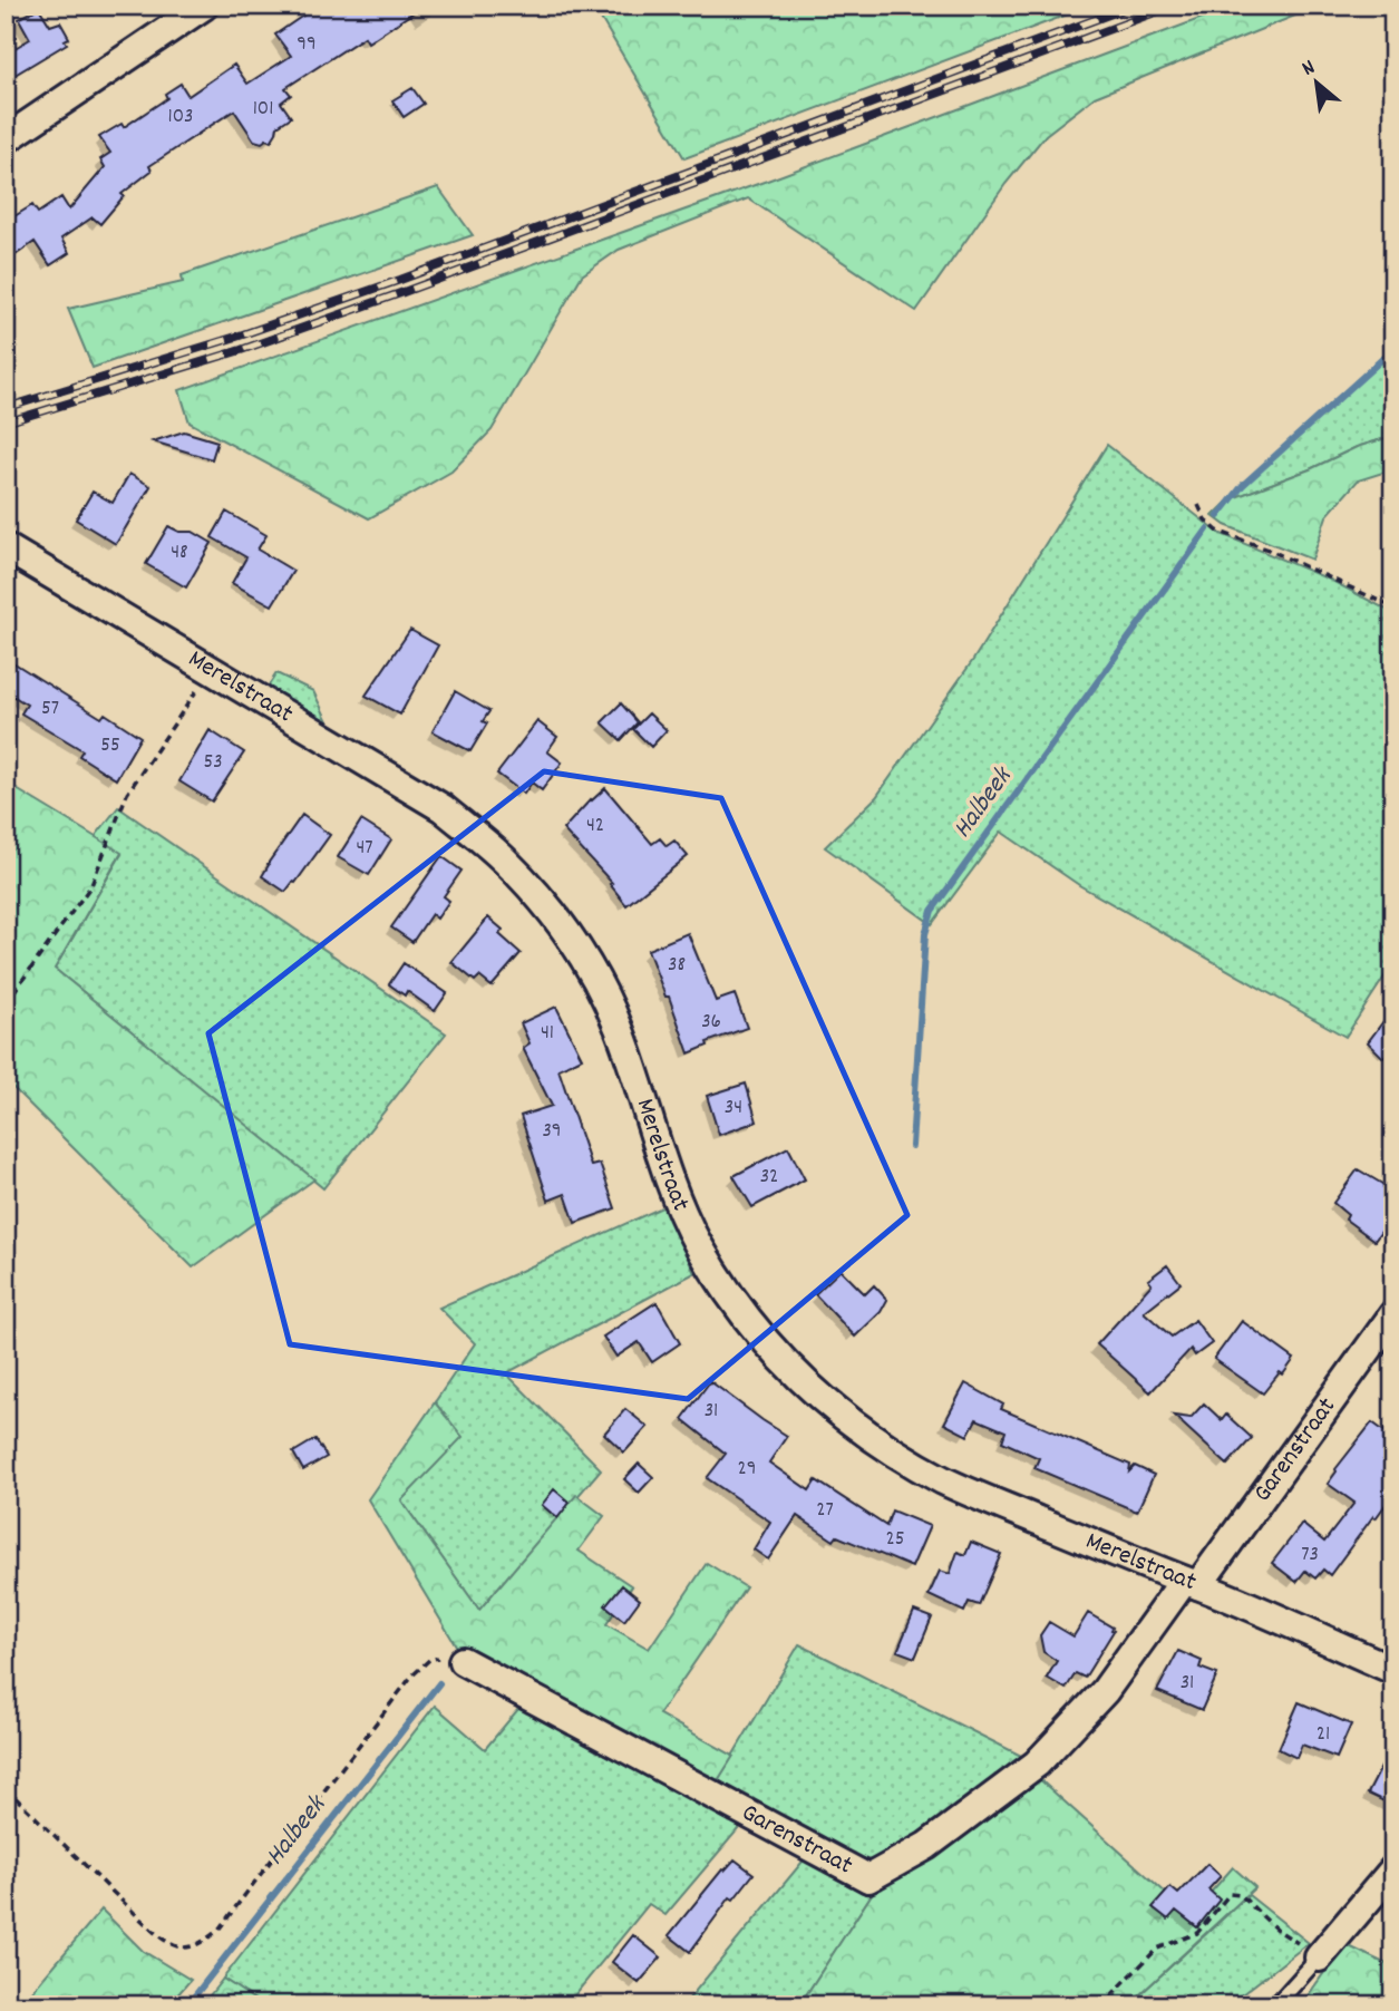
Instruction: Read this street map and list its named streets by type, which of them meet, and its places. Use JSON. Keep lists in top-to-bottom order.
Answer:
{
  "streets": {
    "street": ["Merelstraat", "Garenstraat"]
  },
  "crossings": [
    ["Merelstraat", "Garenstraat"]
  ],
  "water": ["Halbeek"],
  "house_numbers": [
    "99",
    "101",
    "103",
    "48",
    "57",
    "55",
    "53",
    "42",
    "47",
    "38",
    "36",
    "41",
    "34",
    "39",
    "32",
    "31",
    "29",
    "27",
    "25",
    "73",
    "31",
    "21"
  ],
  "north": "top left"
}
